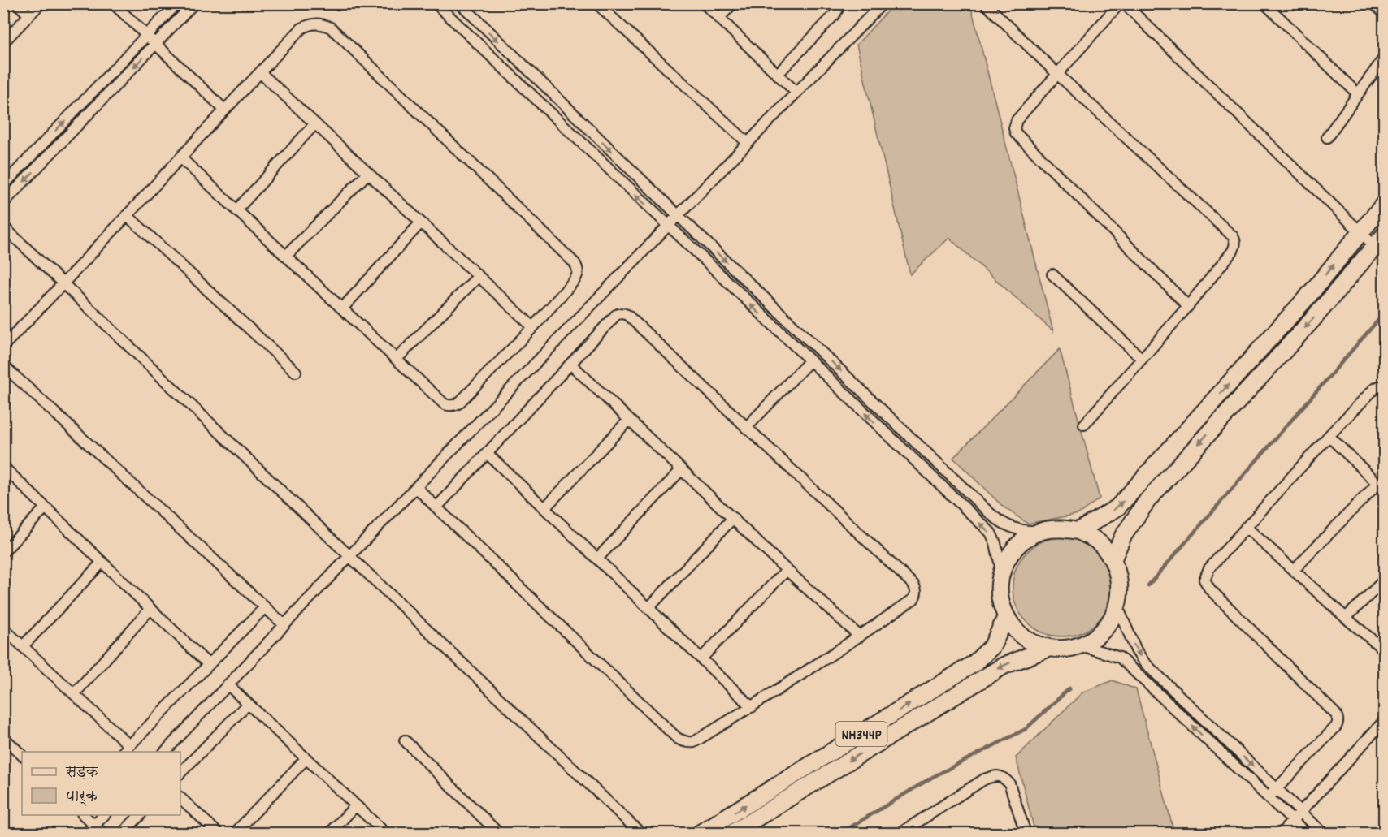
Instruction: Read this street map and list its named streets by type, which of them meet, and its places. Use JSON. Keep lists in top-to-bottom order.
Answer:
{
  "streets": {
    "highway": ["NH344P"]
  },
  "legend": ["सड़क", "पार्क"]
}
